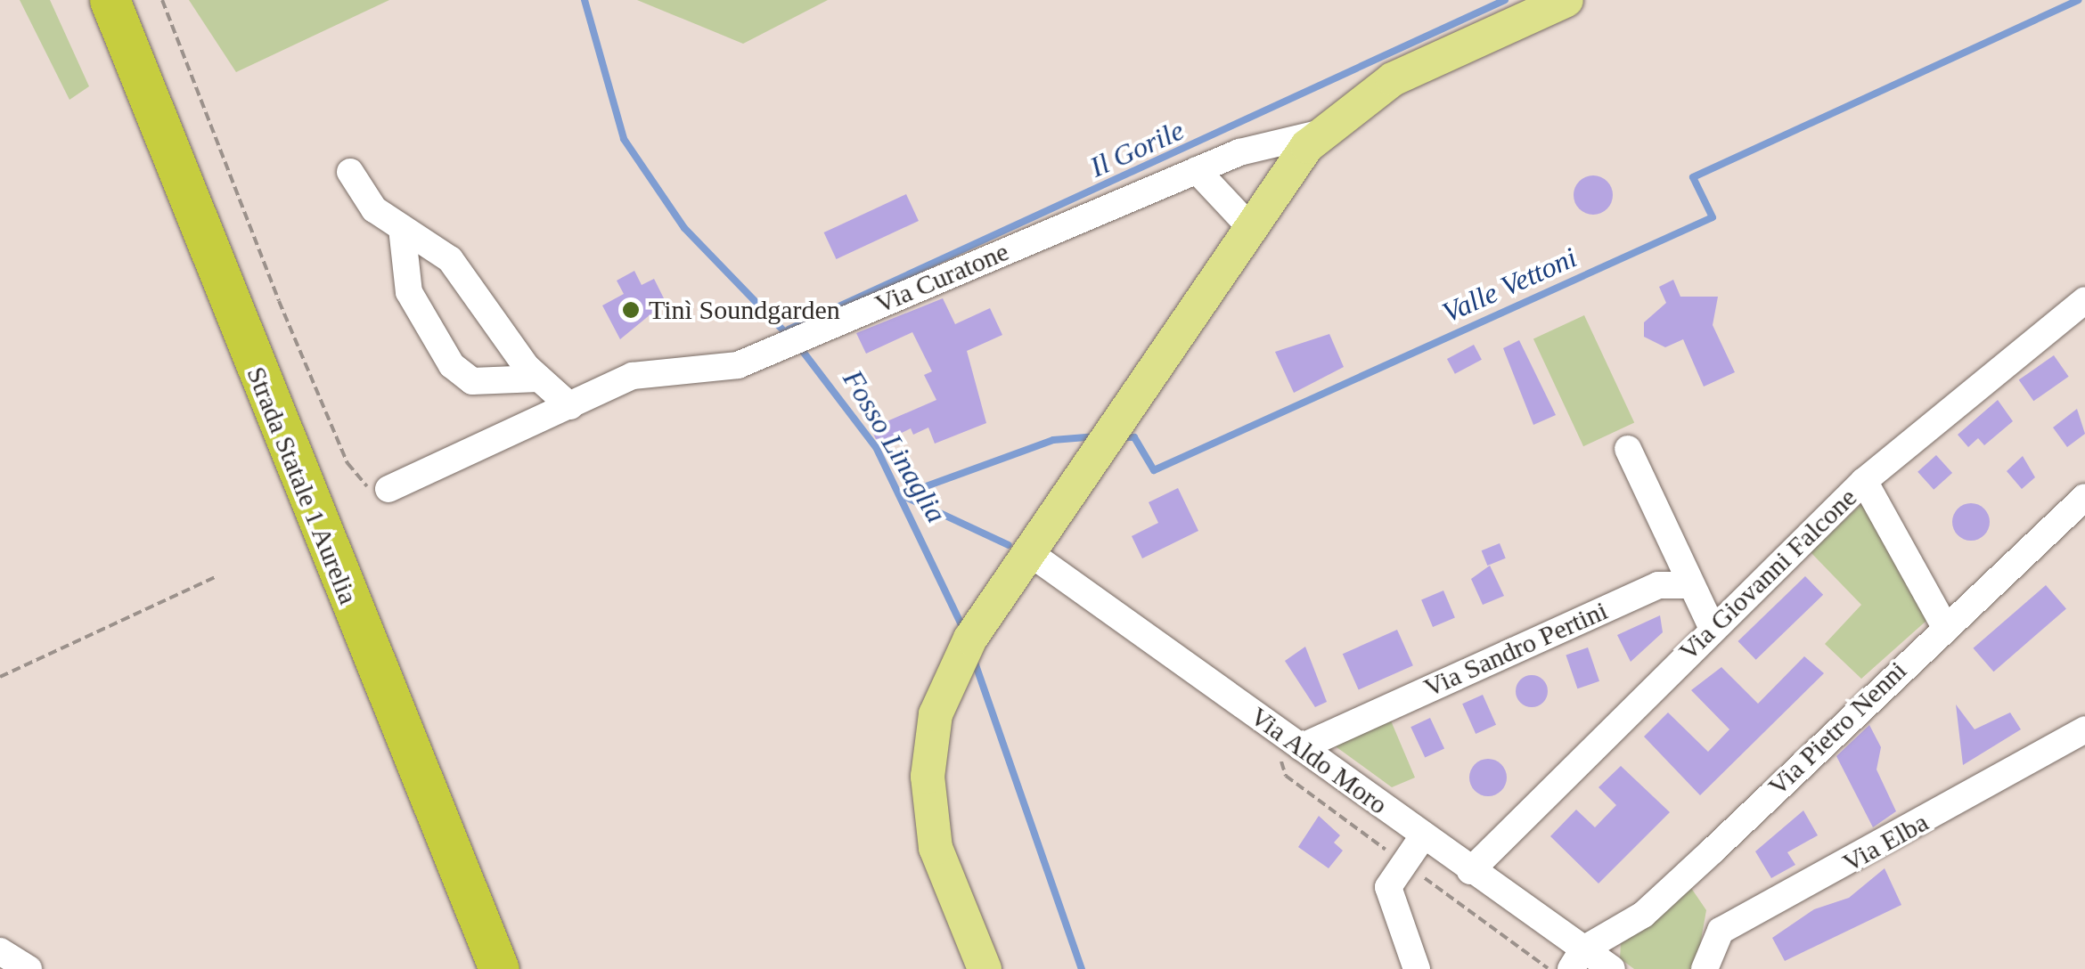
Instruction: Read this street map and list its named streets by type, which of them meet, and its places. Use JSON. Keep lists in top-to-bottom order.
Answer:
{
  "streets": {
    "highway": ["Strada Statale 1 Aurelia"],
    "street": [
      "Via Curatone",
      "Via Giovanni Falcone",
      "Via Sandro Pertini",
      "Via Pietro Nenni",
      "Via Aldo Moro",
      "Via Elba"
    ]
  },
  "crossings": [
    ["Via Giovanni Falcone", "Via Aldo Moro"],
    ["Via Sandro Pertini", "Via Aldo Moro"],
    ["Via Pietro Nenni", "Via Aldo Moro"]
  ],
  "water": ["Il Gorile", "Valle Vettoni", "Fosso Linaglia"],
  "places": ["Tinì Soundgarden"]
}
